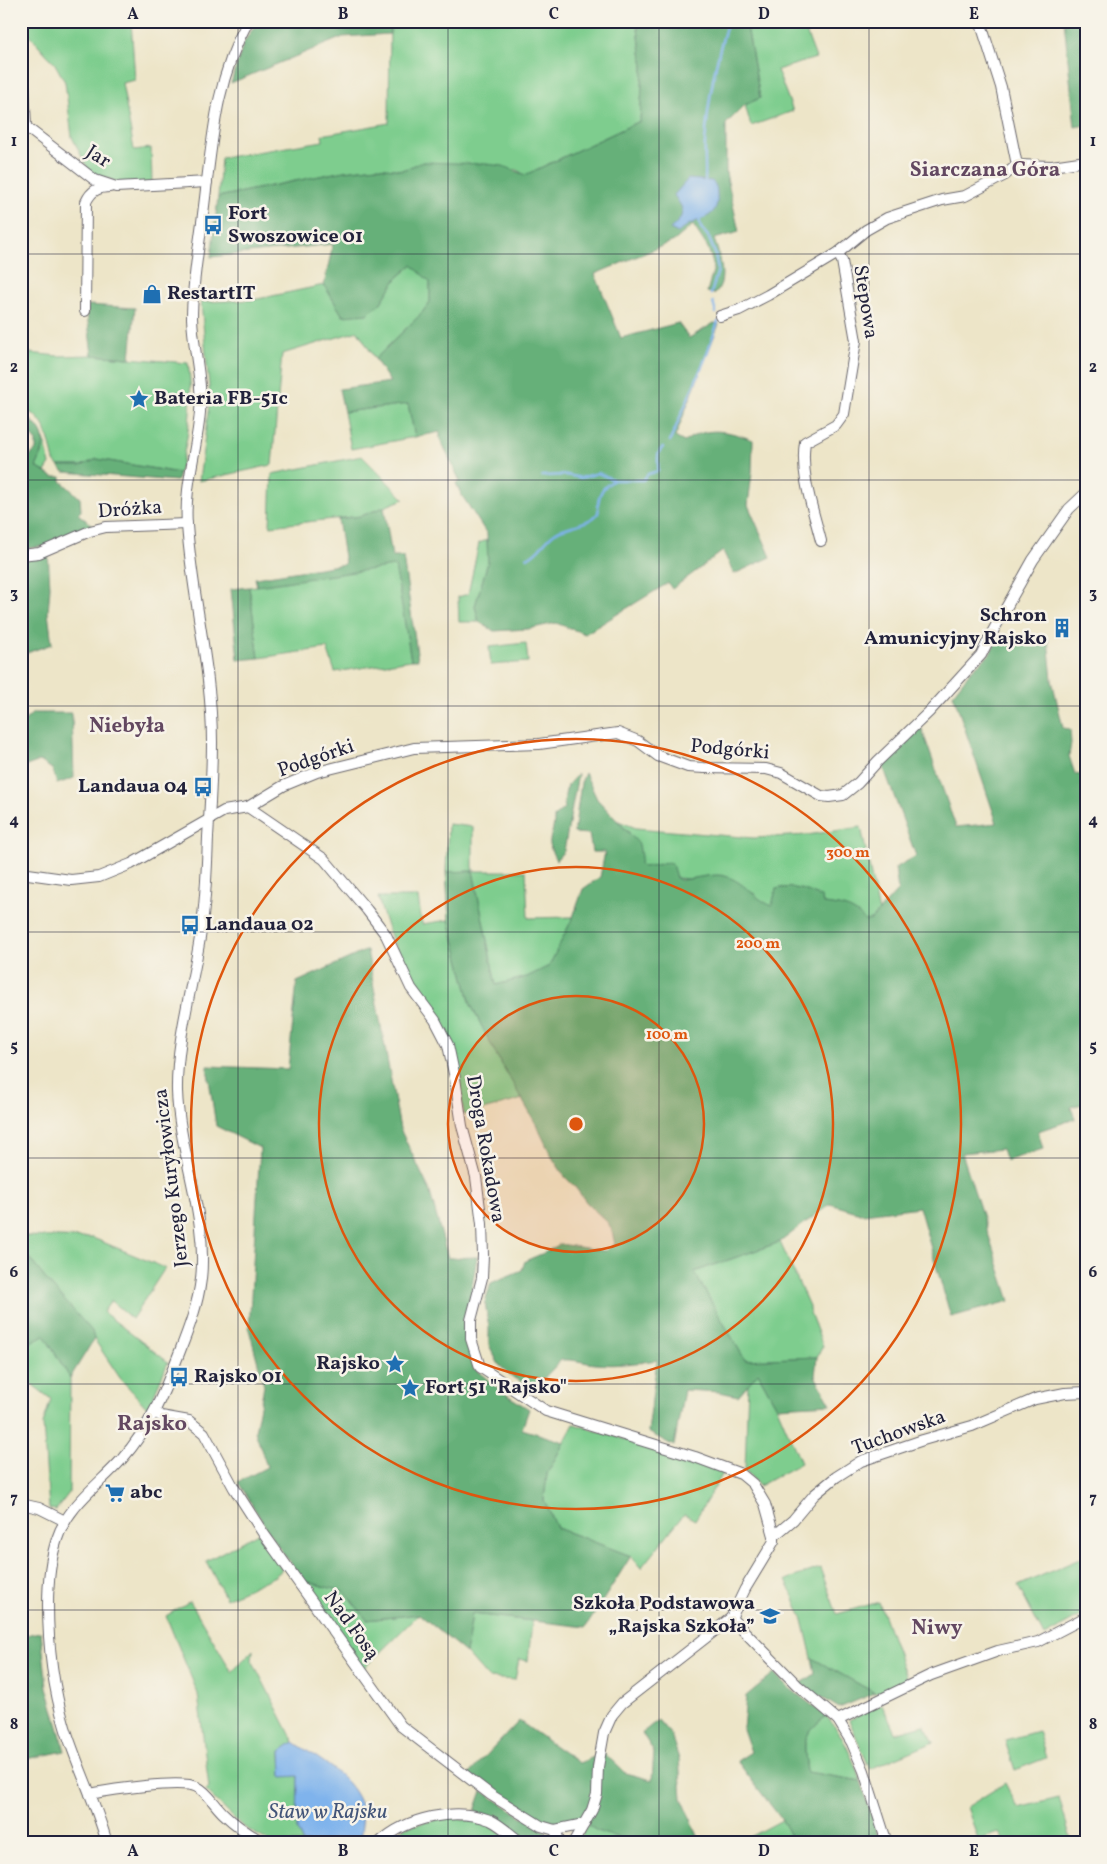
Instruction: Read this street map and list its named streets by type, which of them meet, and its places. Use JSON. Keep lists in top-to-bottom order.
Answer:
{
  "streets": {
    "street": [
      "Jar",
      "Stepowa",
      "Dróżka",
      "Podgórki",
      "Droga Rokadowa",
      "Jerzego Kuryłowicza",
      "Tuchowska",
      "Nad Fosą"
    ]
  },
  "crossings": [
    ["Jar", "Jerzego Kuryłowicza"],
    ["Dróżka", "Jerzego Kuryłowicza"],
    ["Podgórki", "Droga Rokadowa"],
    ["Podgórki", "Jerzego Kuryłowicza"],
    ["Droga Rokadowa", "Tuchowska"],
    ["Jerzego Kuryłowicza", "Nad Fosą"]
  ],
  "districts": [
    "Siarczana Góra",
    "Niebyła",
    "Rajsko",
    "Niwy"
  ],
  "water": ["Staw w Rajsku"],
  "places": {
    "bus stop": [
      "Fort Swoszowice 01",
      "Landaua 04",
      "Landaua 02",
      "Rajsko 01"
    ],
    "shop": ["RestartIT"],
    "place": ["Bateria FB-51c", "Rajsko", "Fort 51 \"Rajsko\""],
    "building": ["Schron Amunicyjny Rajsko"],
    "supermarket": ["abc"],
    "school or university": ["Szkoła Podstawowa „Rajska Szkoła”"]
  },
  "grid": {
    "columns": [
      "A",
      "B",
      "C",
      "D",
      "E"
    ],
    "rows": [
      "1",
      "2",
      "3",
      "4",
      "5",
      "6",
      "7",
      "8"
    ]
  },
  "rings": ["300 m", "200 m", "100 m"]
}
